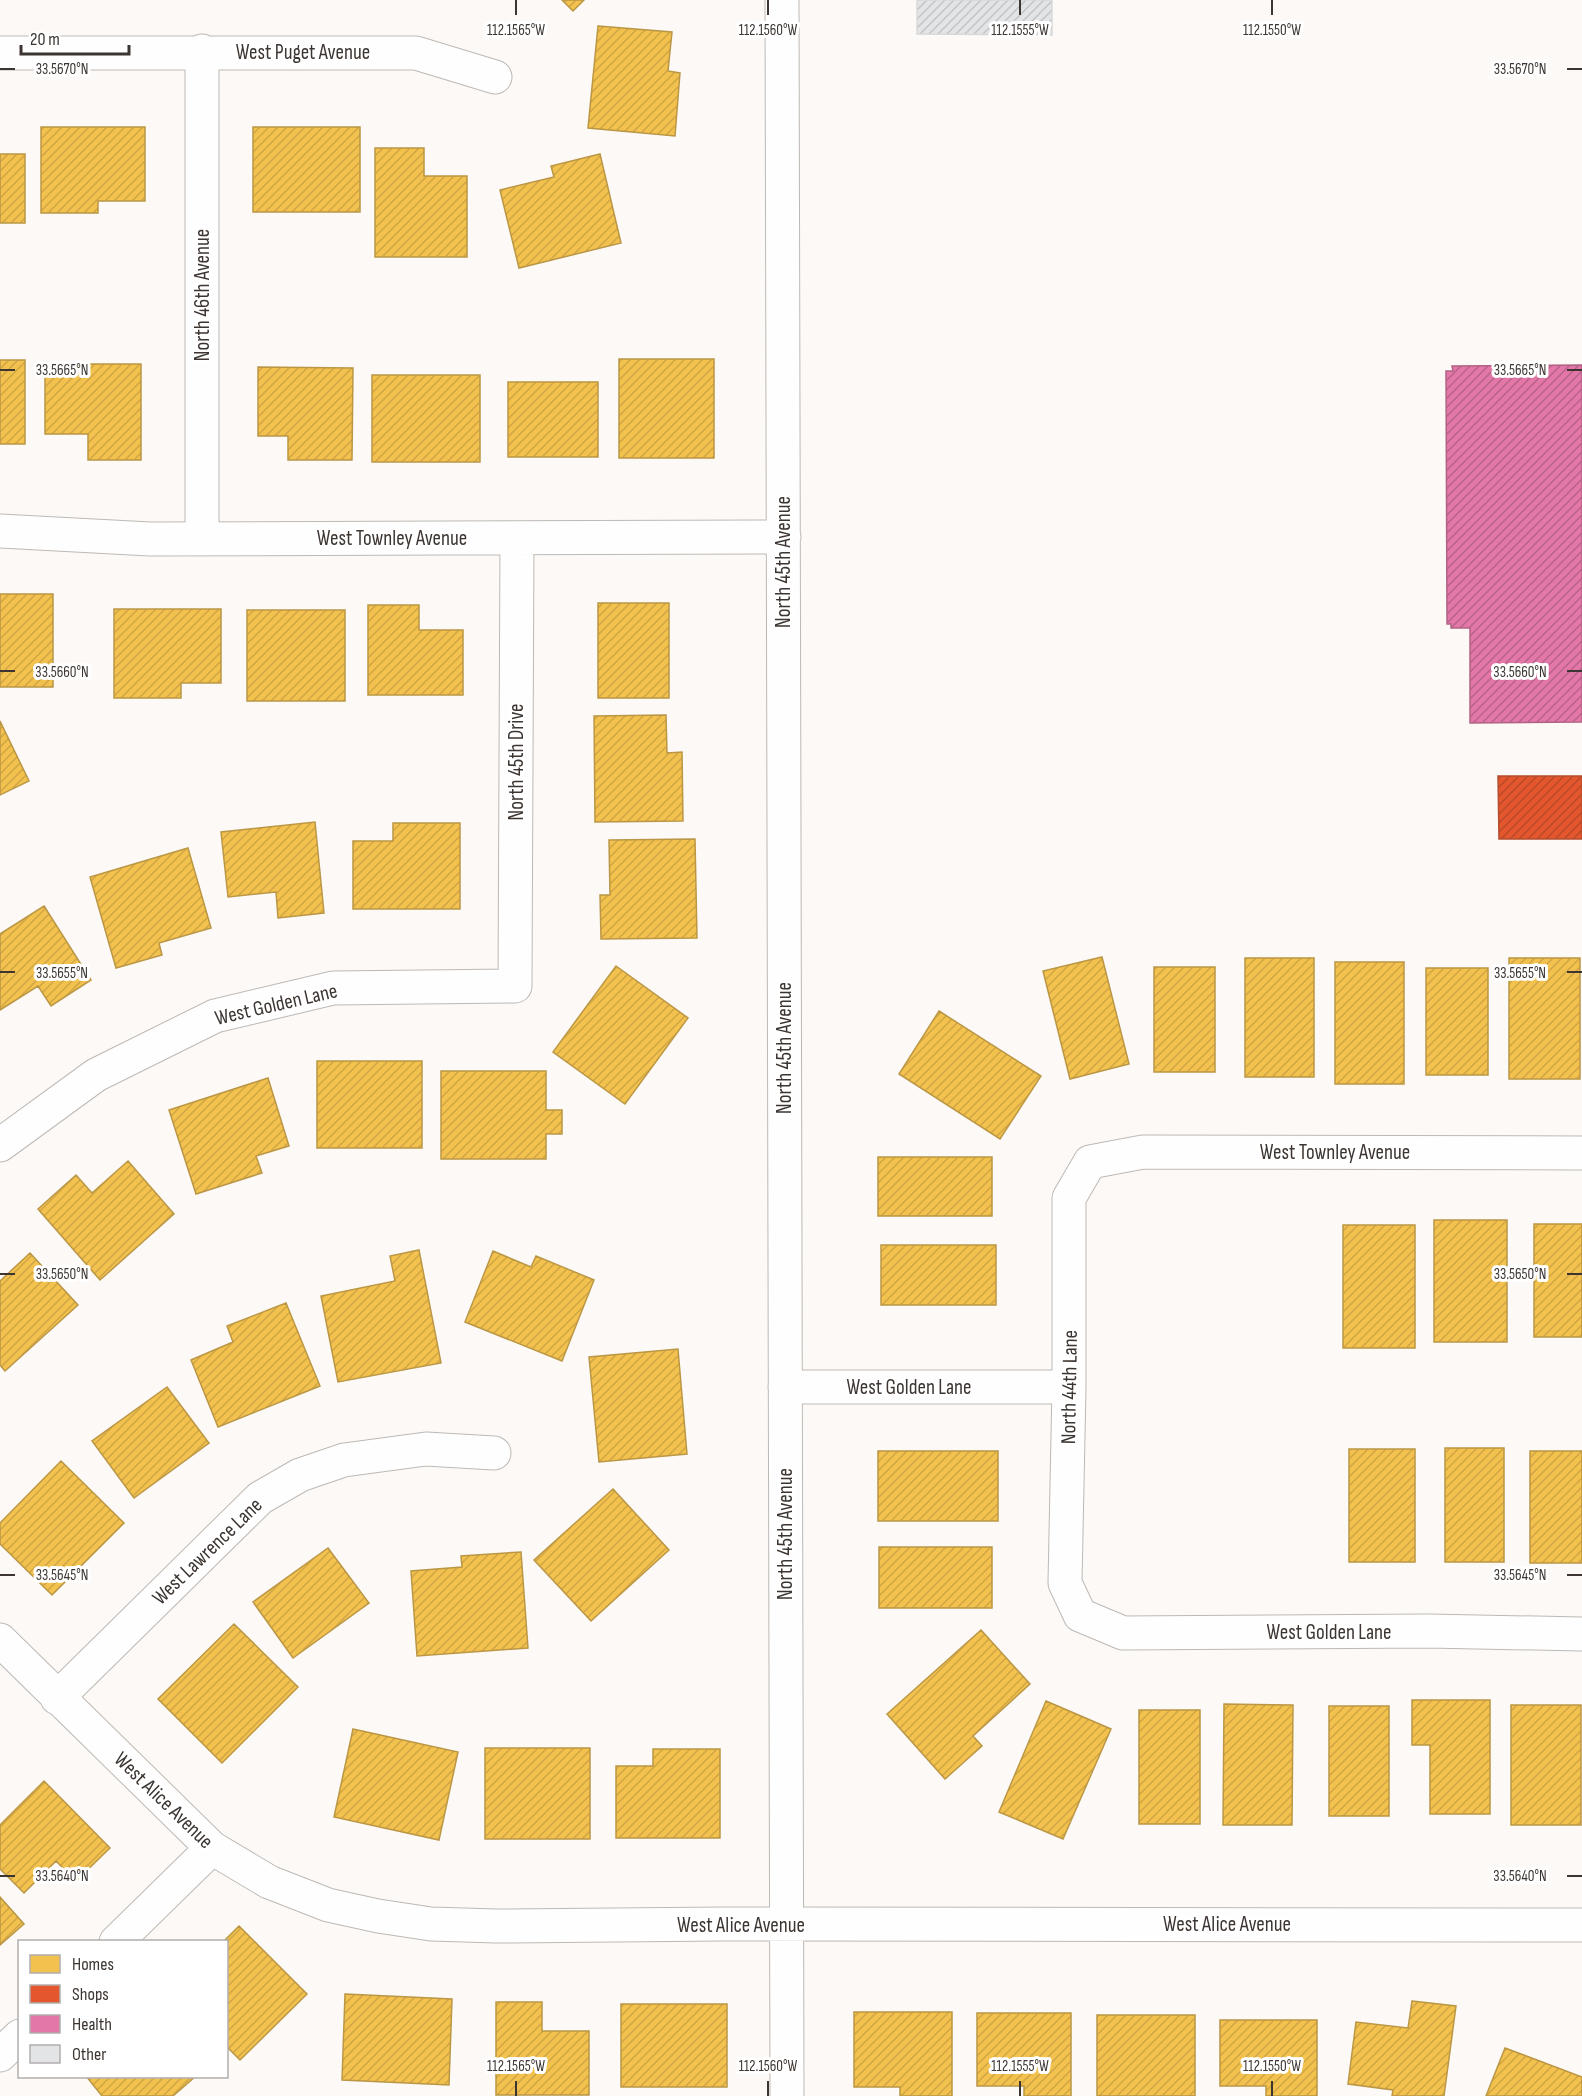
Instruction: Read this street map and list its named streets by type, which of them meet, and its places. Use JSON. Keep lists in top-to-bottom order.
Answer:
{
  "streets": {
    "street": [
      "West Puget Avenue",
      "North 46th Avenue",
      "West Townley Avenue",
      "North 45th Avenue",
      "North 45th Drive",
      "West Golden Lane",
      "North 44th Lane",
      "West Lawrence Lane",
      "West Alice Avenue"
    ]
  },
  "crossings": [
    ["West Puget Avenue", "North 46th Avenue"],
    ["North 46th Avenue", "West Townley Avenue"],
    ["West Townley Avenue", "North 45th Avenue"],
    ["West Townley Avenue", "North 45th Drive"],
    ["West Townley Avenue", "North 44th Lane"],
    ["North 45th Avenue", "West Golden Lane"],
    ["North 45th Avenue", "West Alice Avenue"],
    ["North 45th Drive", "West Golden Lane"],
    ["West Golden Lane", "North 44th Lane"],
    ["West Lawrence Lane", "West Alice Avenue"]
  ],
  "legend": [
    "Homes",
    "Shops",
    "Health",
    "Other"
  ],
  "scale_bar": "20 m",
  "coordinates": [
    "112.1565°W",
    "112.1560°W",
    "112.1555°W",
    "112.1550°W",
    "33.5670°N",
    "33.5665°N",
    "33.5660°N",
    "33.5655°N",
    "33.5650°N",
    "33.5645°N",
    "33.5640°N"
  ]
}
